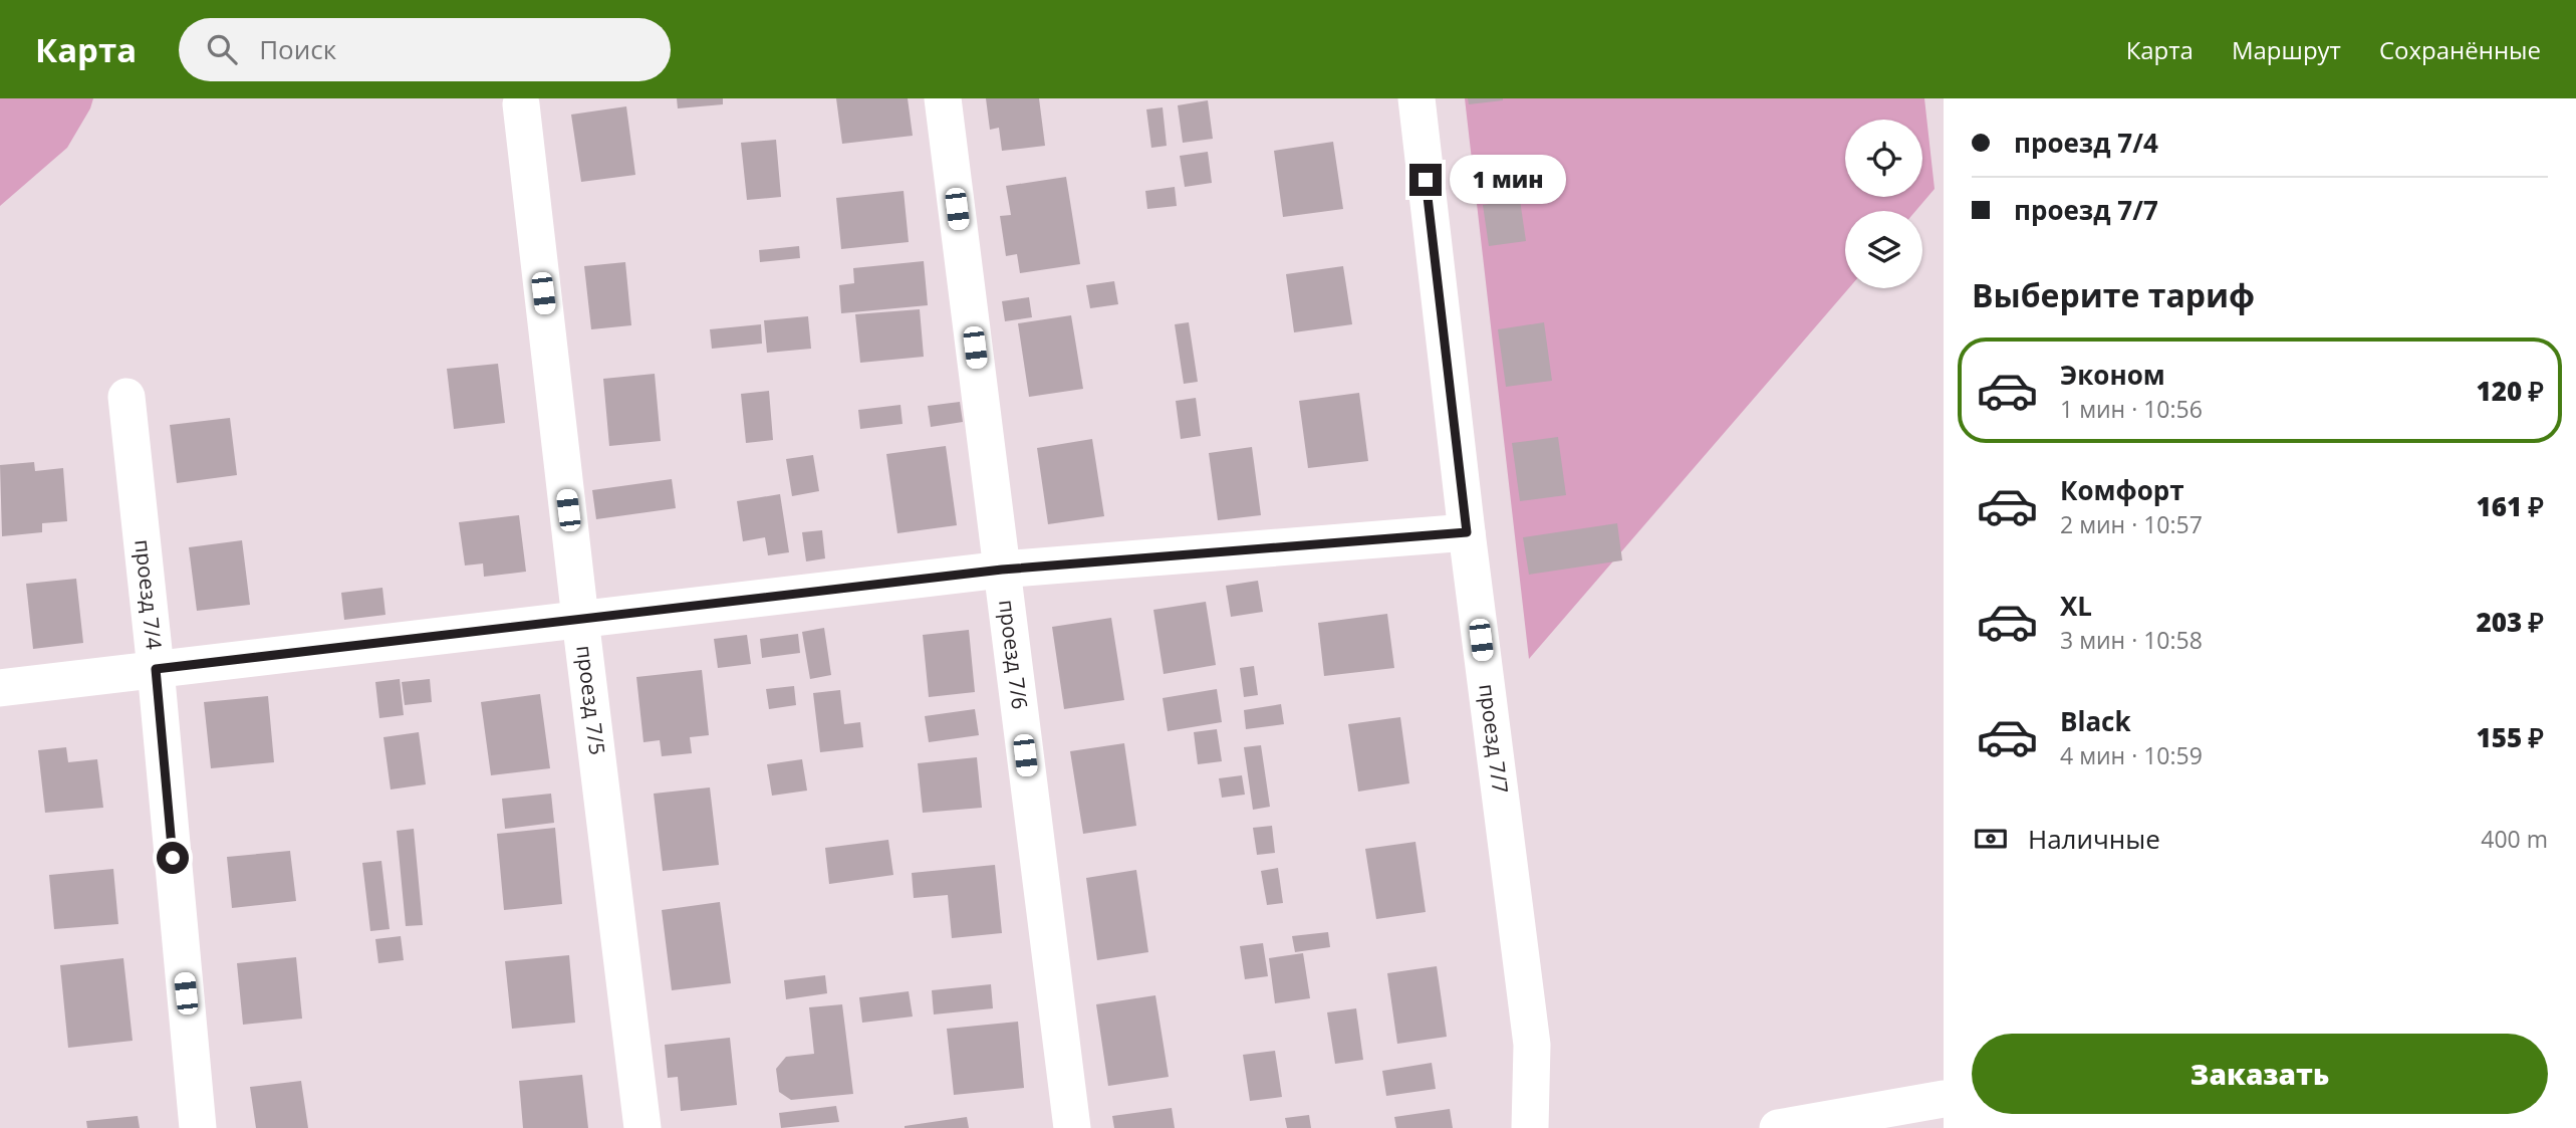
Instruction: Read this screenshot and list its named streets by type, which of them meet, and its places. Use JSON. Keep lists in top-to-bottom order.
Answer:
{
  "streets": {
    "street": [
      "проезд 7/4",
      "проезд 7/6",
      "проезд 7/5",
      "проезд 7/7"
    ]
  },
  "page": {
    "header": "Карта",
    "search": "Поиск",
    "nav": ["Карта", "Маршрут", "Сохранённые"],
    "banner": ["проезд 7/4", "проезд 7/7"],
    "bubble": "1 мин",
    "heading": "Выберите тариф",
    "list": [
      {
        "name": "Эконом",
        "note": "1 мин · 10:56",
        "value": "120 ₽"
      },
      {
        "name": "Комфорт",
        "note": "2 мин · 10:57",
        "value": "161 ₽"
      },
      {
        "name": "XL",
        "note": "3 мин · 10:58",
        "value": "203 ₽"
      },
      {
        "name": "Black",
        "note": "4 мин · 10:59",
        "value": "155 ₽"
      }
    ],
    "pay": ["Наличные", "400 m"],
    "buttons": "Заказать"
  }
}
